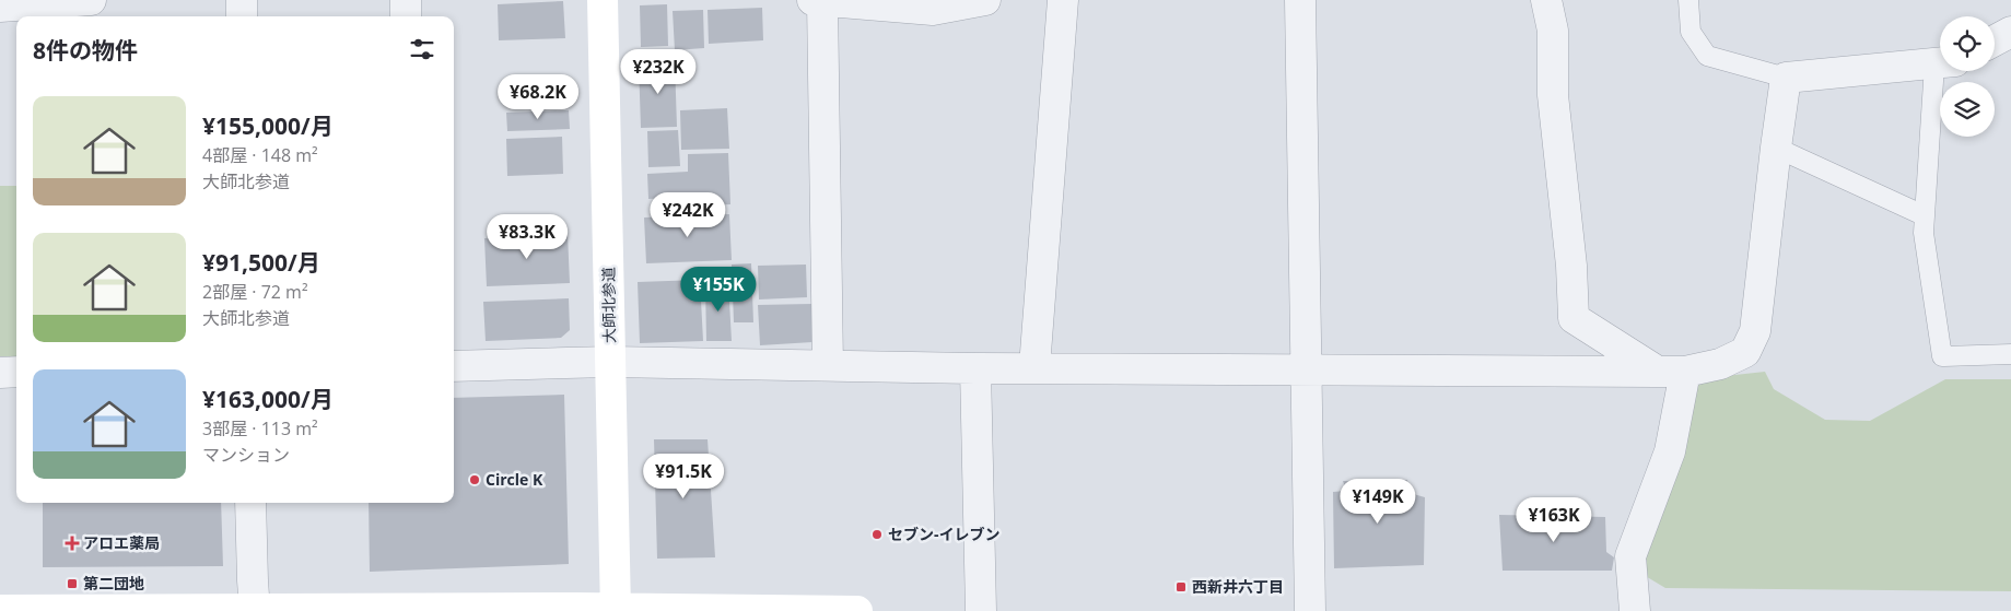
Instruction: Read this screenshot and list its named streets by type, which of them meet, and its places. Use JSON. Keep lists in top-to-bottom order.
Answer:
{
  "streets": {
    "street": ["大師北参道"]
  },
  "places": {
    "other": ["Circle K", "セブン-イレブン"],
    "health": ["アロエ薬局"],
    "transit": ["第二団地", "西新井六丁目"]
  },
  "page": {
    "heading": "8件の物件",
    "price": [
      "¥232K",
      "¥68.2K",
      "¥242K",
      "¥83.3K",
      "¥155K",
      "¥91.5K",
      "¥149K",
      "¥163K"
    ],
    "list": [
      {
        "name": "¥155,000/月",
        "note": "4部屋 · 148 m² · 大師北参道"
      },
      {
        "name": "¥91,500/月",
        "note": "2部屋 · 72 m² · 大師北参道"
      },
      {
        "name": "¥163,000/月",
        "note": "3部屋 · 113 m² · マンション"
      }
    ]
  }
}
